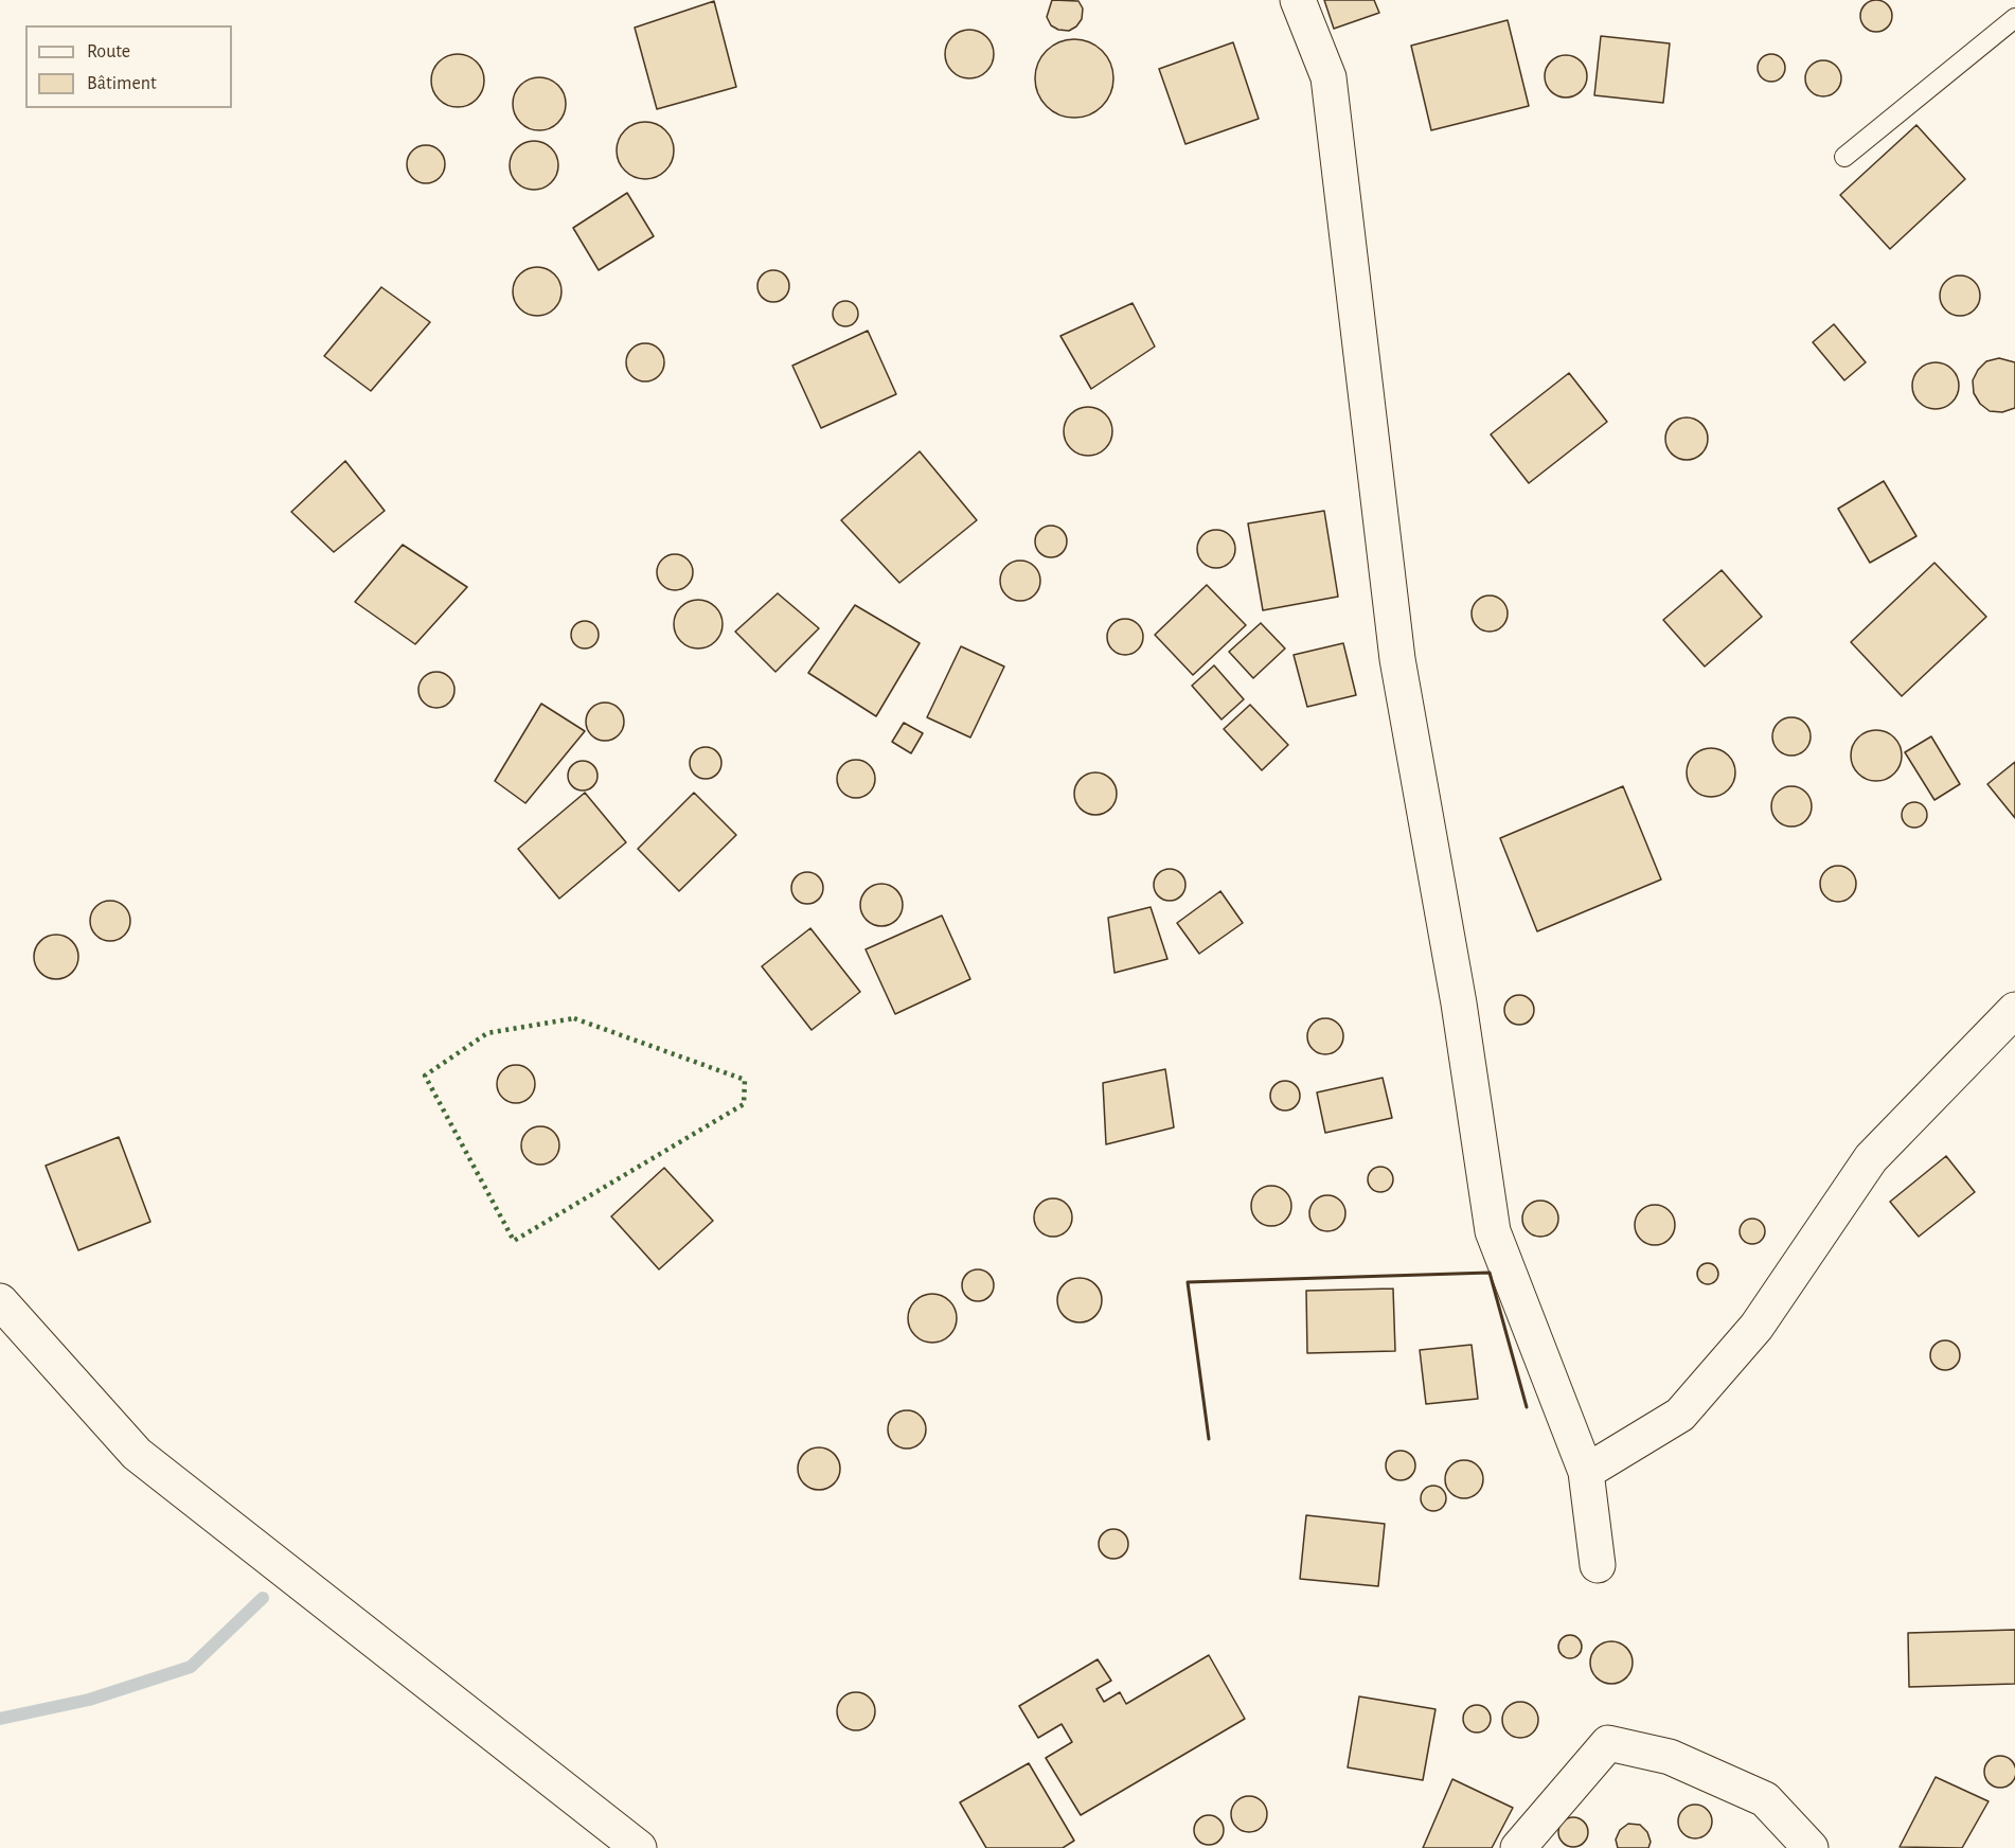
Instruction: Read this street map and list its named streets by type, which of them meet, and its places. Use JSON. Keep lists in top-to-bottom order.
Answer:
{
  "legend": ["Route", "Bâtiment"]
}
